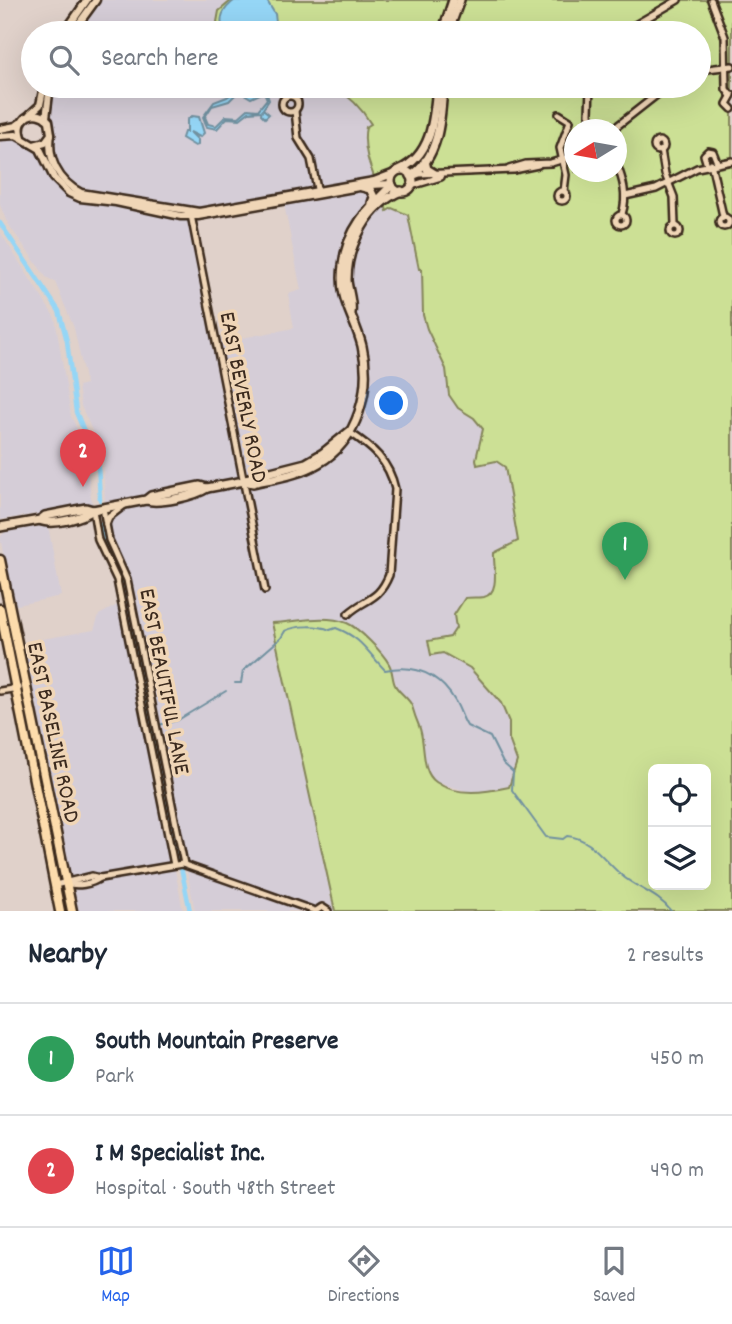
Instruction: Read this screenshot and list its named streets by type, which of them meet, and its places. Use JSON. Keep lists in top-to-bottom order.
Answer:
{
  "streets": {
    "main road": ["EAST BASELINE ROAD"],
    "street": ["EAST BEVERLY ROAD", "EAST BEAUTIFUL LANE"]
  },
  "north": "left",
  "page": {
    "search": "Search here",
    "pins": ["2", "1"],
    "heading": ["Nearby", "2 results"],
    "list": [
      {
        "mark": "1",
        "name": "South Mountain Preserve",
        "note": "Park",
        "value": "450 m"
      },
      {
        "mark": "2",
        "name": "I M Specialist Inc.",
        "note": "Hospital · South 48th Street",
        "value": "490 m"
      }
    ],
    "nav": ["Map", "Directions", "Saved"]
  }
}
